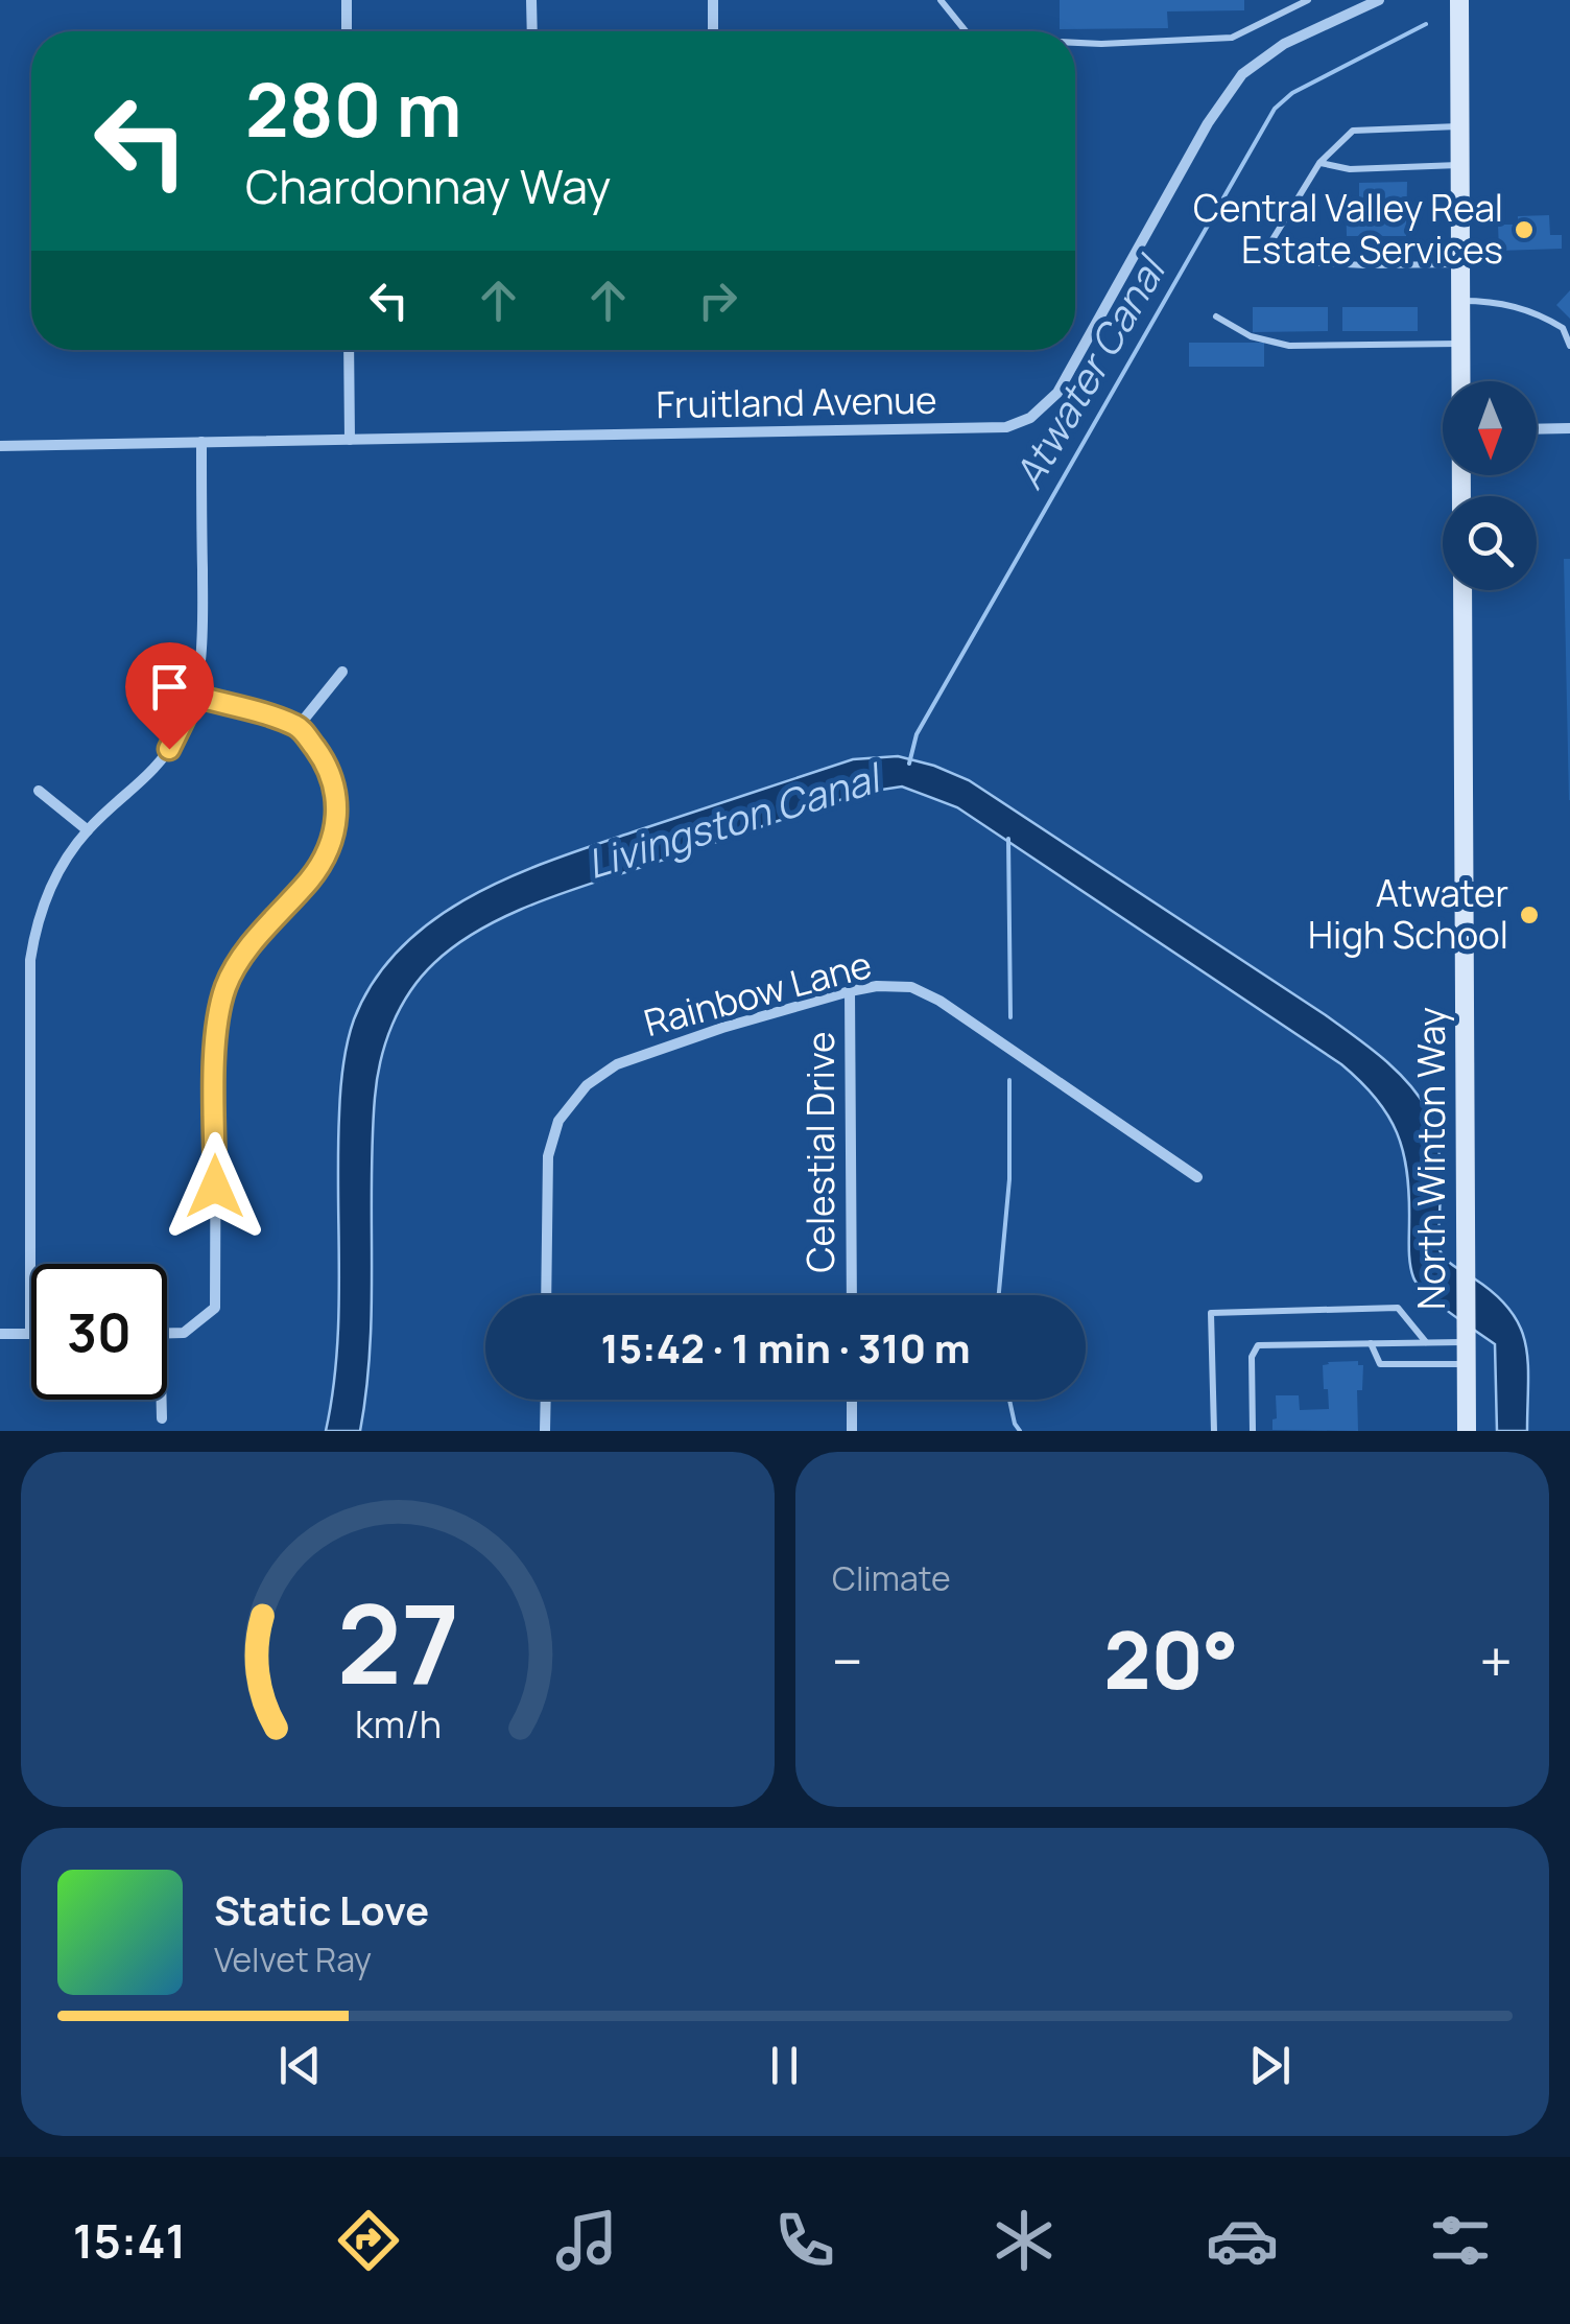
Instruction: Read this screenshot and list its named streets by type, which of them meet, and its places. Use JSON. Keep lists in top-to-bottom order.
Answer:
{
  "streets": {
    "main road": ["North Winton Way"],
    "street": ["Fruitland Avenue", "Rainbow Lane", "Celestial Drive"]
  },
  "crossings": [
    ["Rainbow Lane", "Celestial Drive"]
  ],
  "water": ["Atwater Canal", "Livingston Canal"],
  "places": ["Central Valley Real Estate Services", "Atwater High School"],
  "north": "bottom",
  "page": {
    "turn": ["280 m", "Chardonnay Way"],
    "limit": "30",
    "trip": "15:42 · 1 min · 310 m",
    "tile": "Climate",
    "heat": ["−", "20°", "+"],
    "song": ["Static Love", "Velvet Ray"],
    "tabs": "15:41",
    "gauge": ["27", "km/h"]
  }
}
